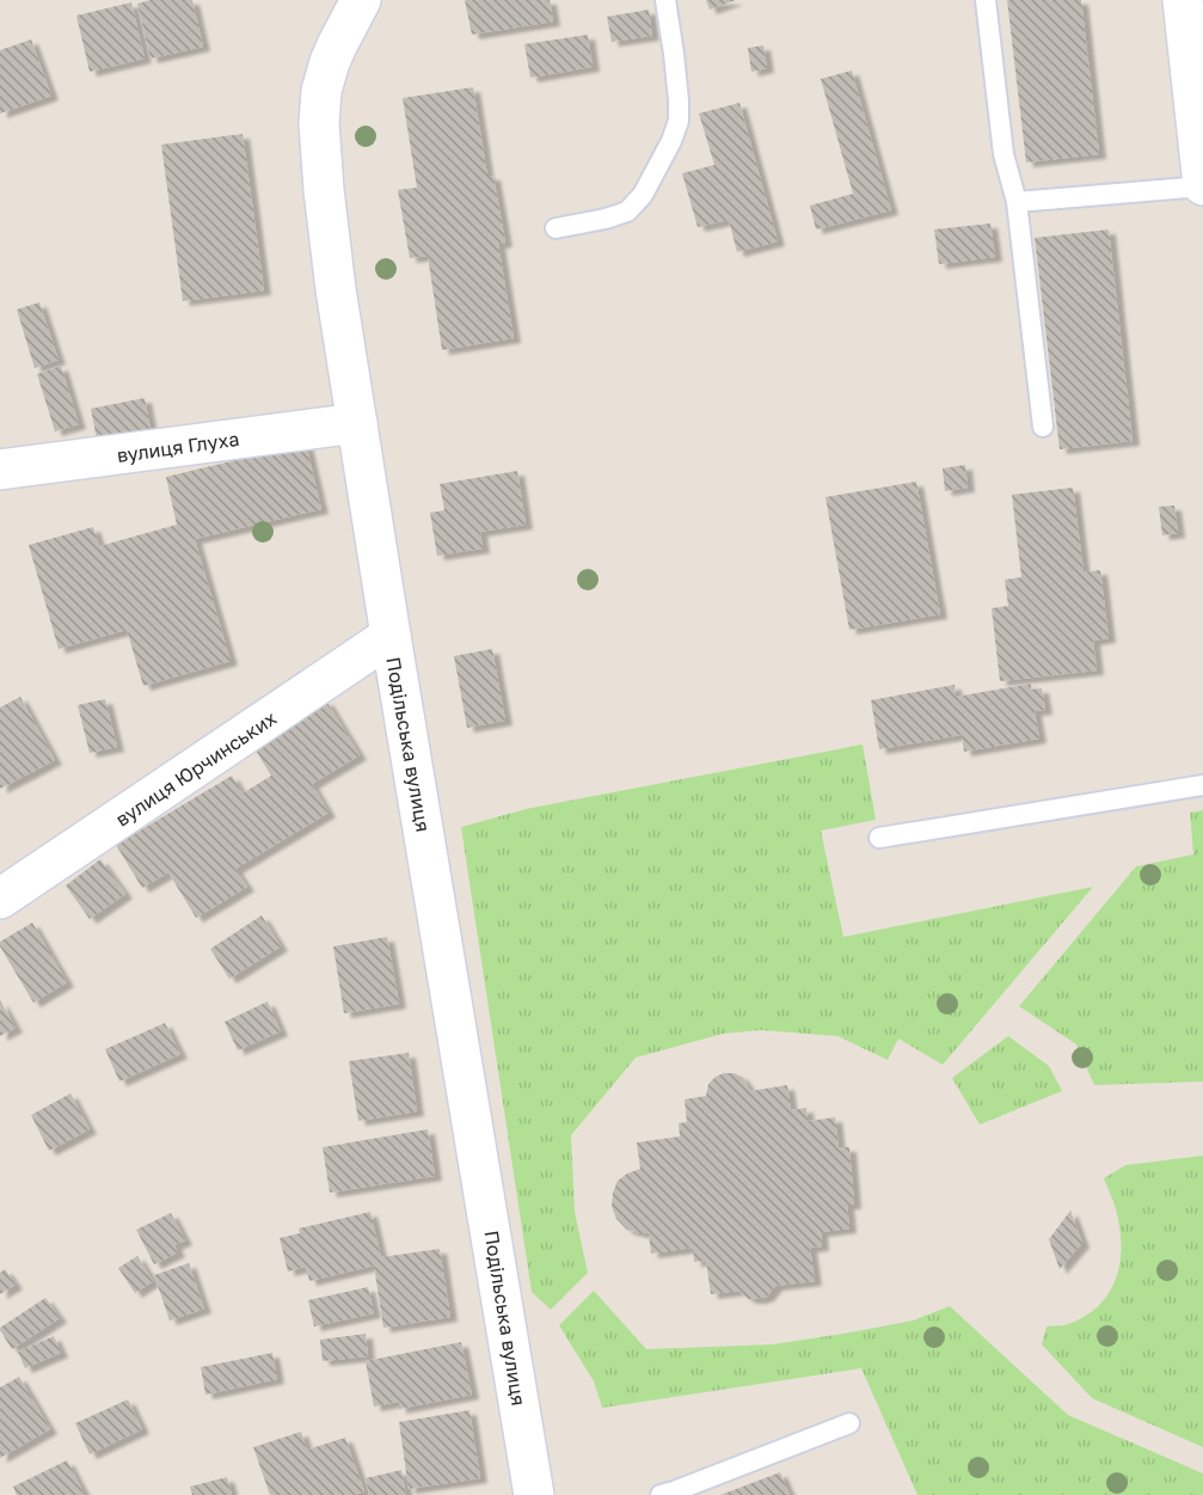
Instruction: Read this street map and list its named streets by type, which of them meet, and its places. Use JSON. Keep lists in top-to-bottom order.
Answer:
{
  "streets": {
    "street": ["вулиця Глуха", "Подільська вулиця", "вулиця Юрчинських"]
  },
  "crossings": [
    ["вулиця Глуха", "Подільська вулиця"],
    ["Подільська вулиця", "вулиця Юрчинських"]
  ]
}
